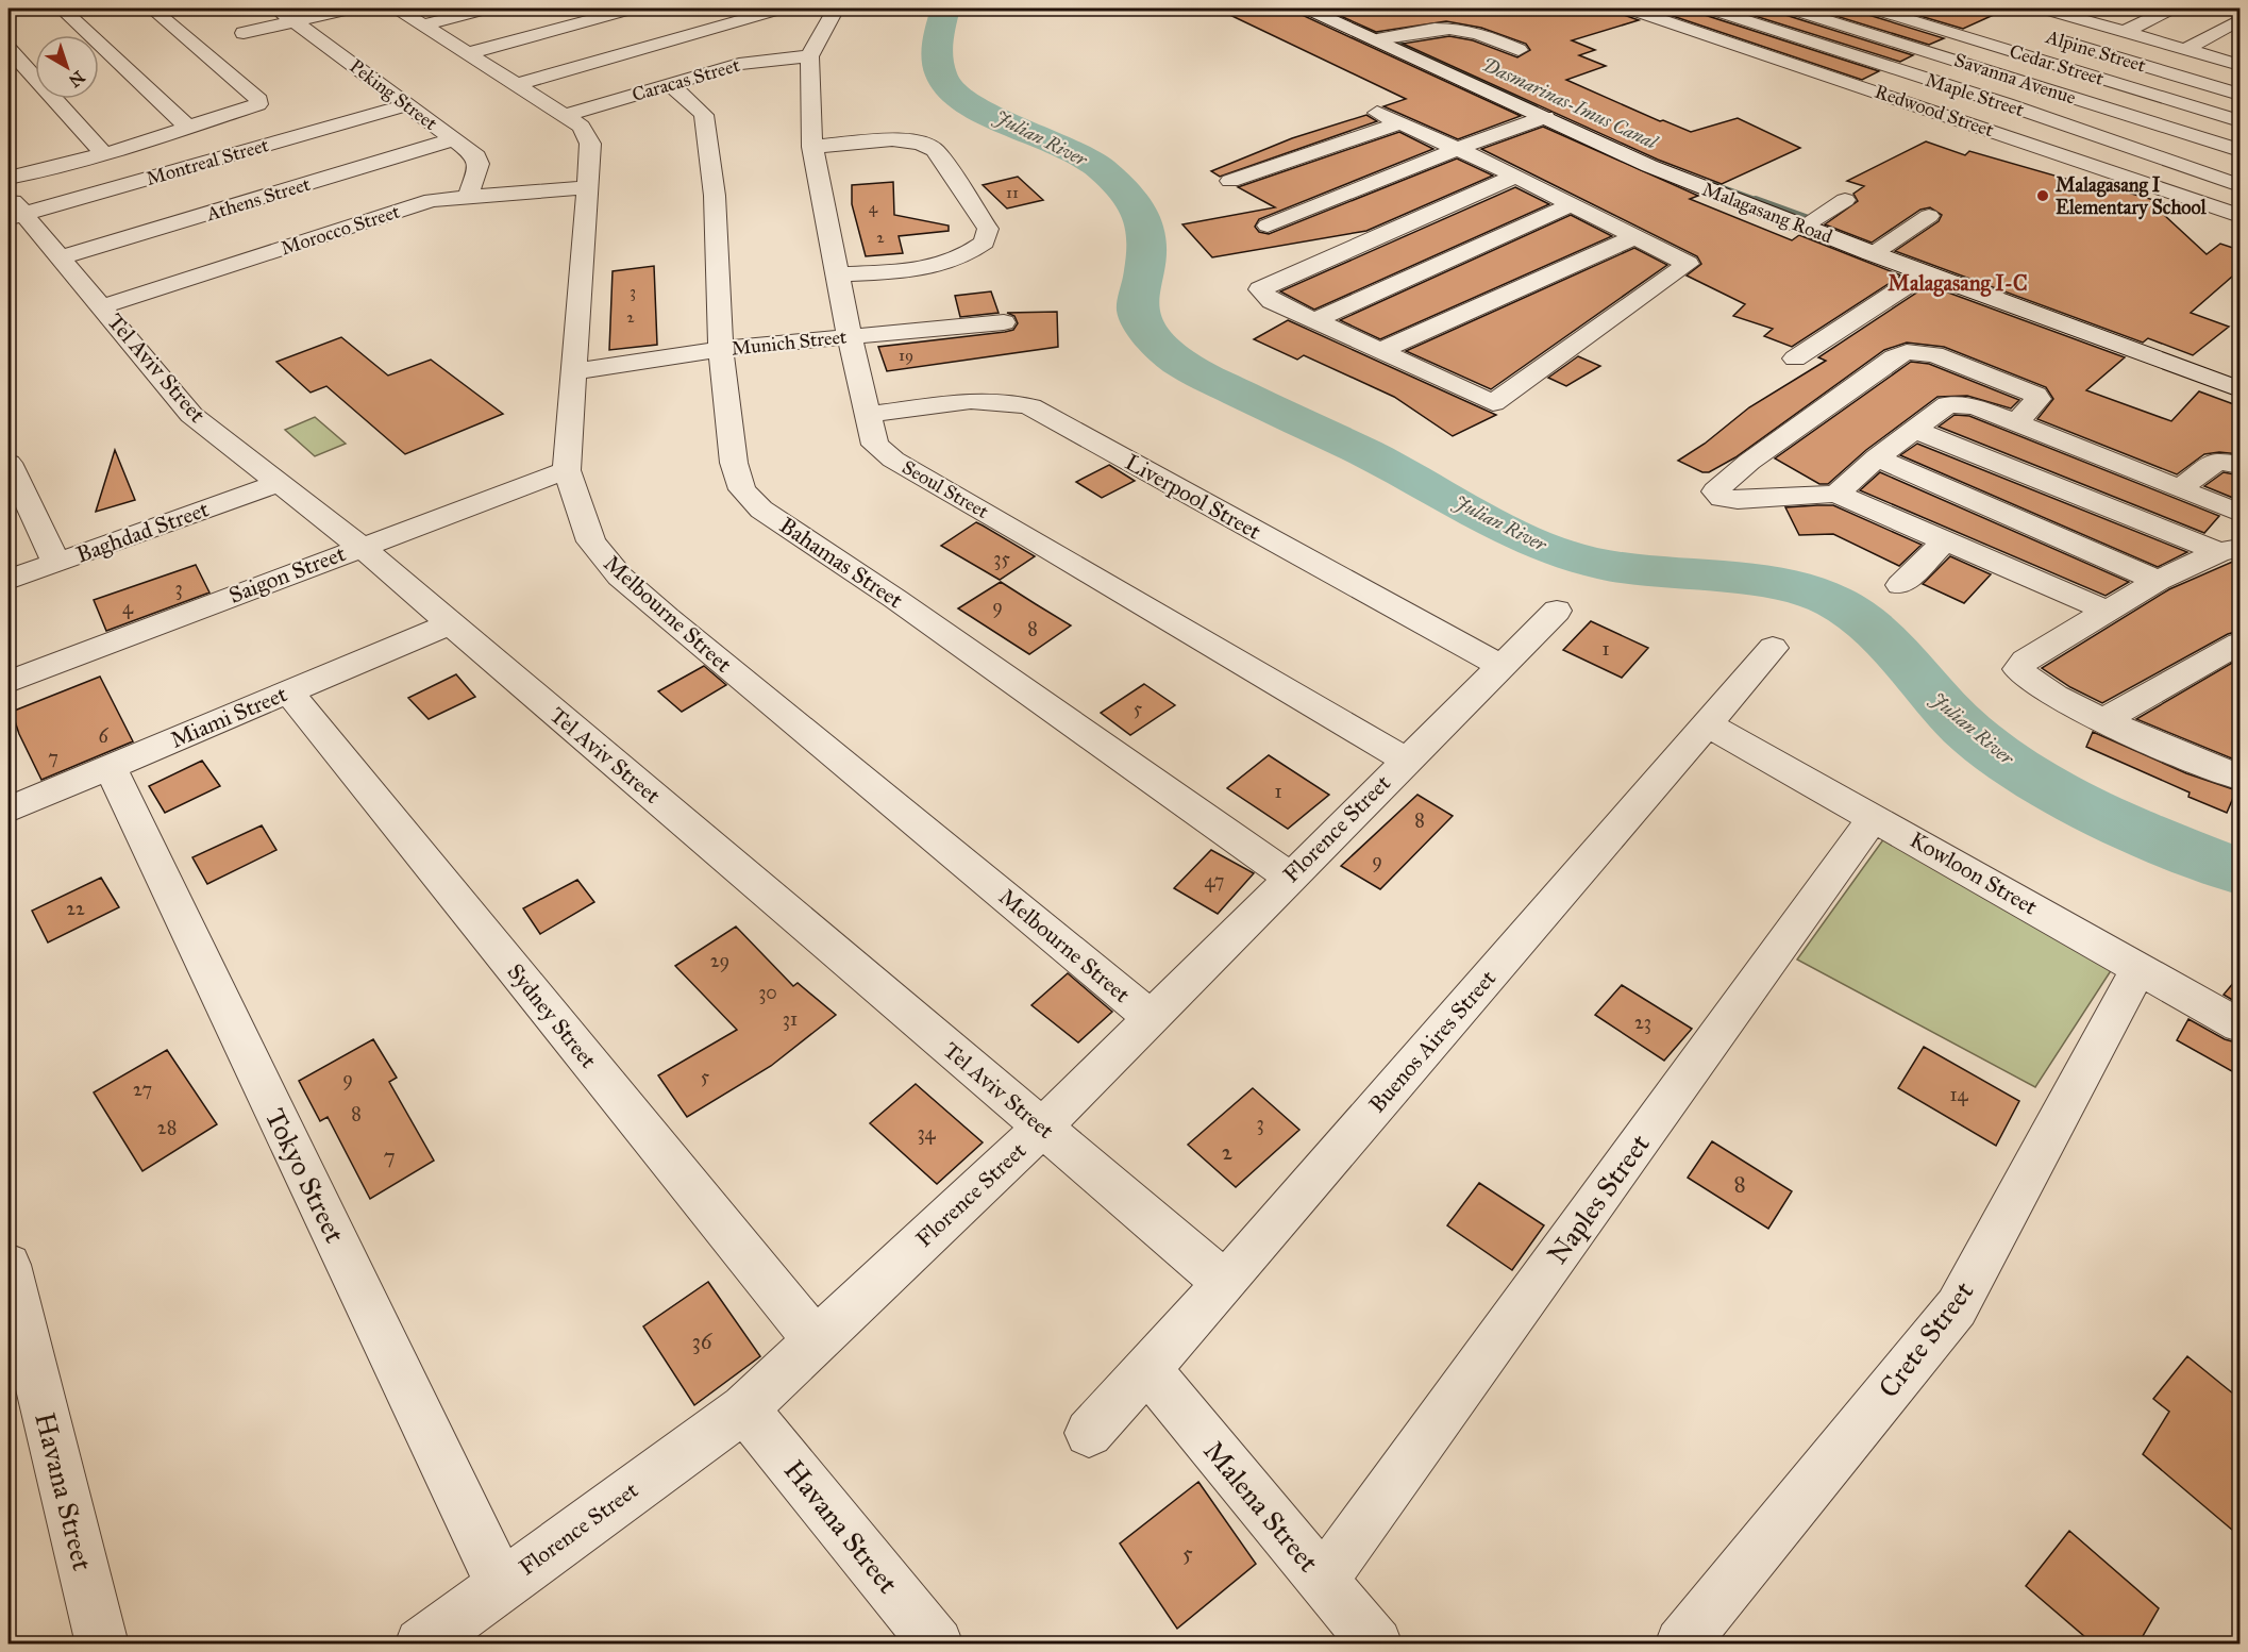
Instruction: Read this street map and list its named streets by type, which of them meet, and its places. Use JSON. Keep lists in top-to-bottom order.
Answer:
{
  "streets": {
    "street": [
      "Alpine Street",
      "Cedar Street",
      "Savanna Avenue",
      "Caracas Street",
      "Peking Street",
      "Maple Street",
      "Redwood Street",
      "Montreal Street",
      "Athens Street",
      "Malagasang Road",
      "Morocco Street",
      "Munich Street",
      "Tel Aviv Street",
      "Seoul Street",
      "Liverpool Street",
      "Baghdad Street",
      "Bahamas Street",
      "Saigon Street",
      "Melbourne Street",
      "Miami Street",
      "Florence Street",
      "Kowloon Street",
      "Sydney Street",
      "Buenos Aires Street",
      "Tokyo Street",
      "Naples Street",
      "Crete Street",
      "Havana Street",
      "Malena Street"
    ]
  },
  "crossings": [
    ["Caracas Street", "Seoul Street"],
    ["Caracas Street", "Bahamas Street"],
    ["Caracas Street", "Melbourne Street"],
    ["Peking Street", "Montreal Street"],
    ["Peking Street", "Athens Street"],
    ["Peking Street", "Morocco Street"],
    ["Montreal Street", "Tel Aviv Street"],
    ["Athens Street", "Tel Aviv Street"],
    ["Morocco Street", "Tel Aviv Street"],
    ["Morocco Street", "Melbourne Street"],
    ["Munich Street", "Seoul Street"],
    ["Munich Street", "Bahamas Street"],
    ["Munich Street", "Melbourne Street"],
    ["Tel Aviv Street", "Baghdad Street"],
    ["Tel Aviv Street", "Saigon Street"],
    ["Tel Aviv Street", "Miami Street"],
    ["Tel Aviv Street", "Florence Street"],
    ["Tel Aviv Street", "Buenos Aires Street"],
    ["Seoul Street", "Liverpool Street"],
    ["Seoul Street", "Florence Street"],
    ["Liverpool Street", "Florence Street"],
    ["Bahamas Street", "Florence Street"],
    ["Saigon Street", "Melbourne Street"],
    ["Melbourne Street", "Florence Street"],
    ["Miami Street", "Sydney Street"],
    ["Miami Street", "Tokyo Street"],
    ["Florence Street", "Sydney Street"],
    ["Florence Street", "Tokyo Street"],
    ["Florence Street", "Havana Street"],
    ["Kowloon Street", "Buenos Aires Street"],
    ["Kowloon Street", "Naples Street"],
    ["Kowloon Street", "Crete Street"],
    ["Buenos Aires Street", "Malena Street"],
    ["Naples Street", "Malena Street"]
  ],
  "districts": ["Malagasang I-C"],
  "water": ["Dasmarinas-Imus Canal", "Julian River"],
  "places": ["Malagasang I Elementary School"],
  "house_numbers": [
    "11",
    "4",
    "2",
    "3",
    "2",
    "19",
    "35",
    "3",
    "9",
    "4",
    "8",
    "1",
    "5",
    "6",
    "7",
    "1",
    "8",
    "9",
    "47",
    "22",
    "29",
    "30",
    "31",
    "23",
    "5",
    "9",
    "27",
    "14",
    "8",
    "3",
    "28",
    "34",
    "2",
    "7",
    "8",
    "36",
    "5"
  ],
  "north": "bottom right"
}
